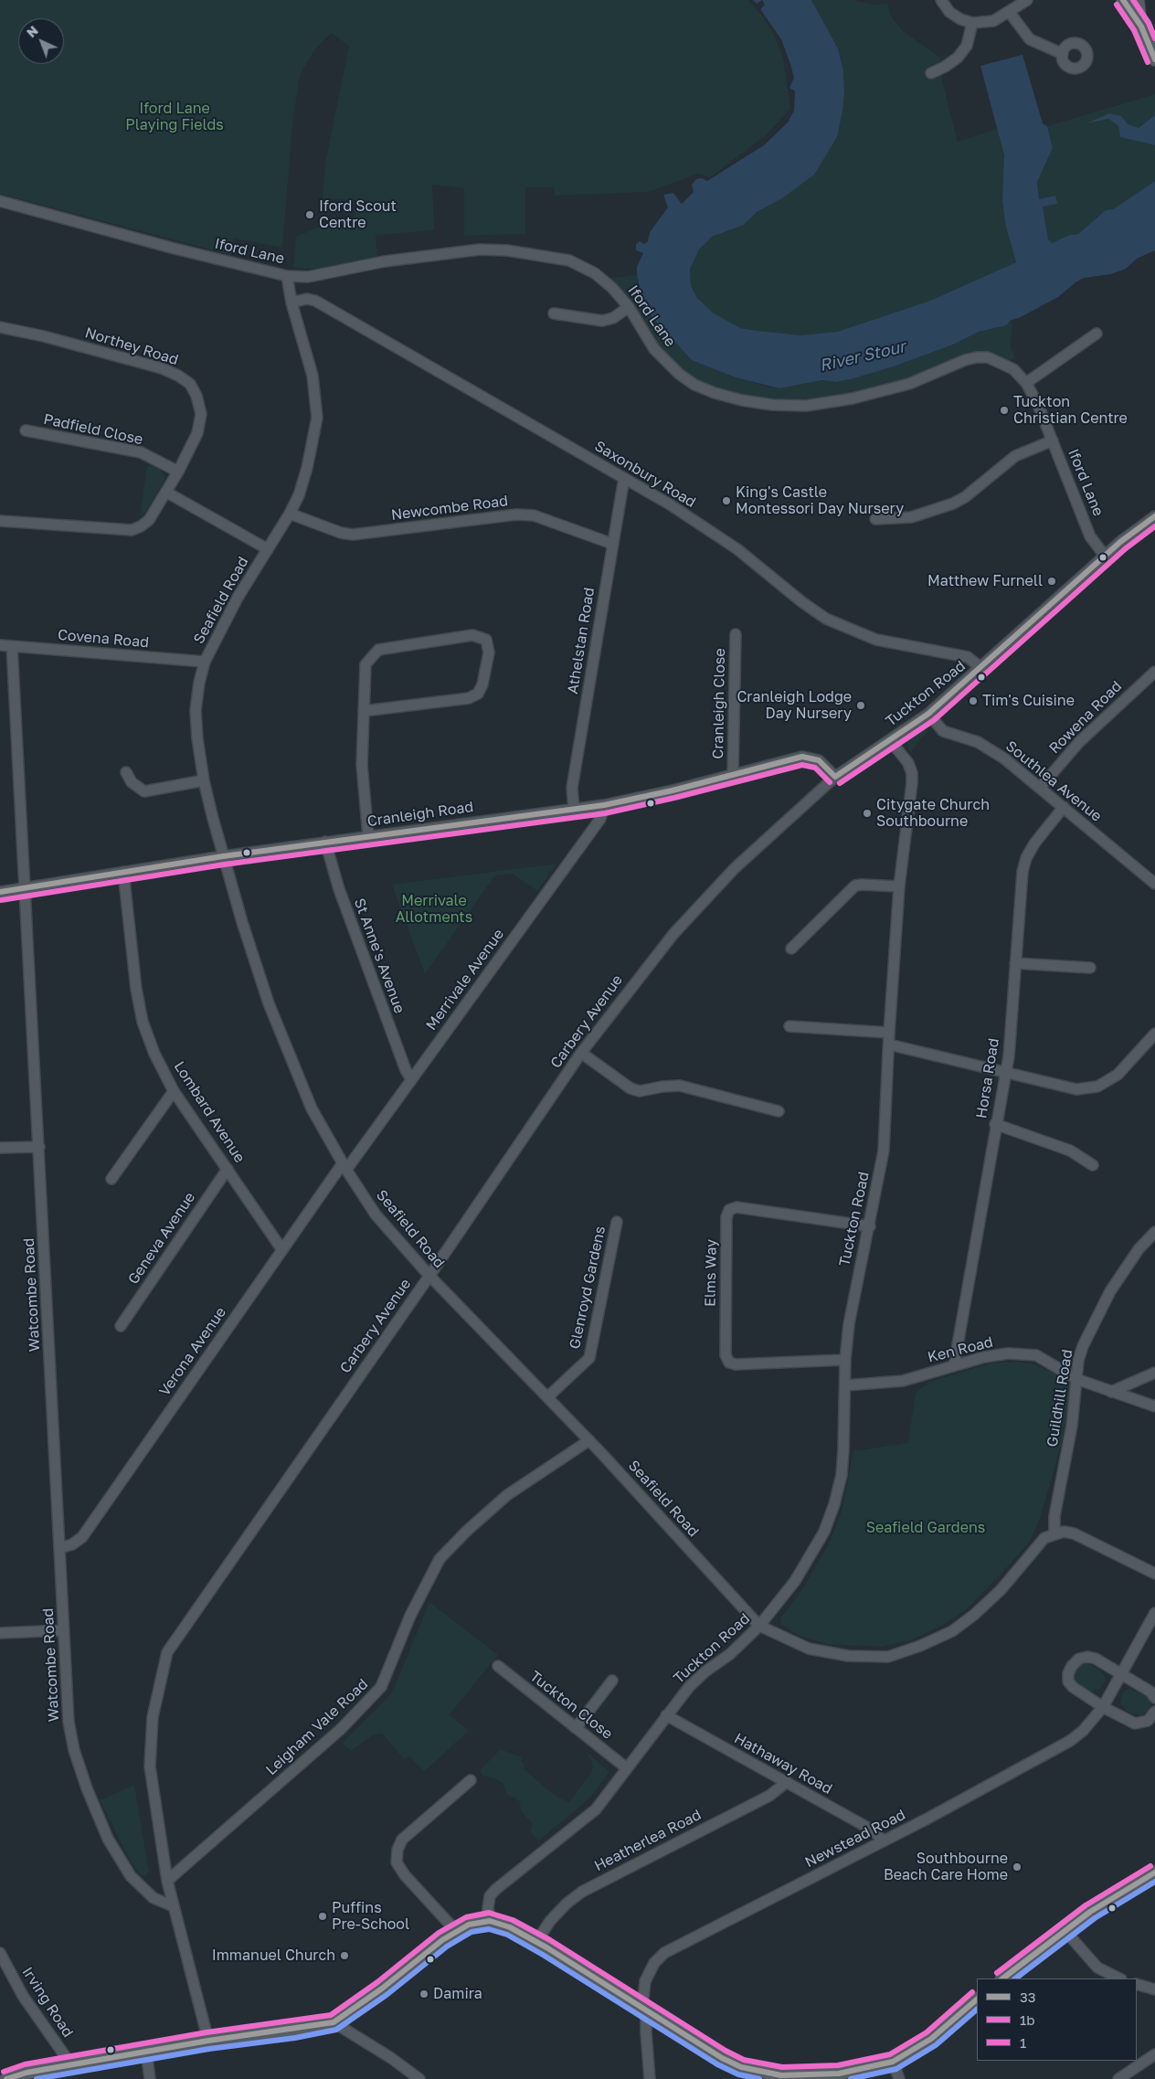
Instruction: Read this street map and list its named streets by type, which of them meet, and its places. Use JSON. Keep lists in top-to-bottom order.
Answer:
{
  "streets": {
    "street": [
      "Iford Lane",
      "Northey Road",
      "Padfield Close",
      "Saxonbury Road",
      "Newcombe Road",
      "Seafield Road",
      "Covena Road",
      "Athelstan Road",
      "Tuckton Road",
      "Cranleigh Close",
      "Rowena Road",
      "Southlea Avenue",
      "Cranleigh Road",
      "St Anne's Avenue",
      "Merrivale Avenue",
      "Carbery Avenue",
      "Horsa Road",
      "Lombard Avenue",
      "Geneva Avenue",
      "Elms Way",
      "Glenroyd Gardens",
      "Watcombe Road",
      "Ken Road",
      "Verona Avenue",
      "Guildhill Road",
      "Tuckton Close",
      "Leigham Vale Road",
      "Hathaway Road",
      "Newstead Road",
      "Heatherlea Road",
      "Irving Road"
    ]
  },
  "crossings": [
    ["Iford Lane", "Seafield Road"],
    ["Iford Lane", "Tuckton Road"],
    ["Northey Road", "Padfield Close"],
    ["Saxonbury Road", "Seafield Road"],
    ["Saxonbury Road", "Athelstan Road"],
    ["Saxonbury Road", "Tuckton Road"],
    ["Newcombe Road", "Seafield Road"],
    ["Newcombe Road", "Athelstan Road"],
    ["Seafield Road", "Covena Road"],
    ["Seafield Road", "Tuckton Road"],
    ["Seafield Road", "Cranleigh Road"],
    ["Seafield Road", "Merrivale Avenue"],
    ["Seafield Road", "Carbery Avenue"],
    ["Seafield Road", "Glenroyd Gardens"],
    ["Seafield Road", "Verona Avenue"],
    ["Seafield Road", "Guildhill Road"],
    ["Seafield Road", "Leigham Vale Road"],
    ["Covena Road", "Watcombe Road"],
    ["Athelstan Road", "Cranleigh Road"],
    ["Tuckton Road", "Southlea Avenue"],
    ["Tuckton Road", "Carbery Avenue"],
    ["Tuckton Road", "Elms Way"],
    ["Tuckton Road", "Ken Road"],
    ["Tuckton Road", "Tuckton Close"],
    ["Tuckton Road", "Hathaway Road"],
    ["Cranleigh Close", "Cranleigh Road"],
    ["Rowena Road", "Southlea Avenue"],
    ["Southlea Avenue", "Horsa Road"],
    ["Cranleigh Road", "St Anne's Avenue"],
    ["Cranleigh Road", "Merrivale Avenue"],
    ["Cranleigh Road", "Carbery Avenue"],
    ["Cranleigh Road", "Lombard Avenue"],
    ["Cranleigh Road", "Watcombe Road"],
    ["St Anne's Avenue", "Merrivale Avenue"],
    ["Merrivale Avenue", "Verona Avenue"],
    ["Carbery Avenue", "Watcombe Road"],
    ["Carbery Avenue", "Leigham Vale Road"],
    ["Horsa Road", "Ken Road"],
    ["Lombard Avenue", "Geneva Avenue"],
    ["Lombard Avenue", "Verona Avenue"],
    ["Watcombe Road", "Verona Avenue"],
    ["Ken Road", "Guildhill Road"],
    ["Hathaway Road", "Newstead Road"],
    ["Hathaway Road", "Heatherlea Road"]
  ],
  "water": ["River Stour"],
  "parks": ["Iford Lane Playing Fields", "Merrivale Allotments", "Seafield Gardens"],
  "places": [
    "Iford Scout Centre",
    "Tuckton Christian Centre",
    "King's Castle Montessori Day Nursery",
    "Matthew Furnell",
    "Tim's Cuisine",
    "Cranleigh Lodge Day Nursery",
    "Citygate Church Southbourne",
    "Southbourne Beach Care Home",
    "Puffins Pre-School",
    "Immanuel Church",
    "Damira"
  ],
  "lines": ["transit line 33", "transit line 1", "transit line 1b"],
  "legend": ["33", "1b", "1"],
  "north": "top left"
}
